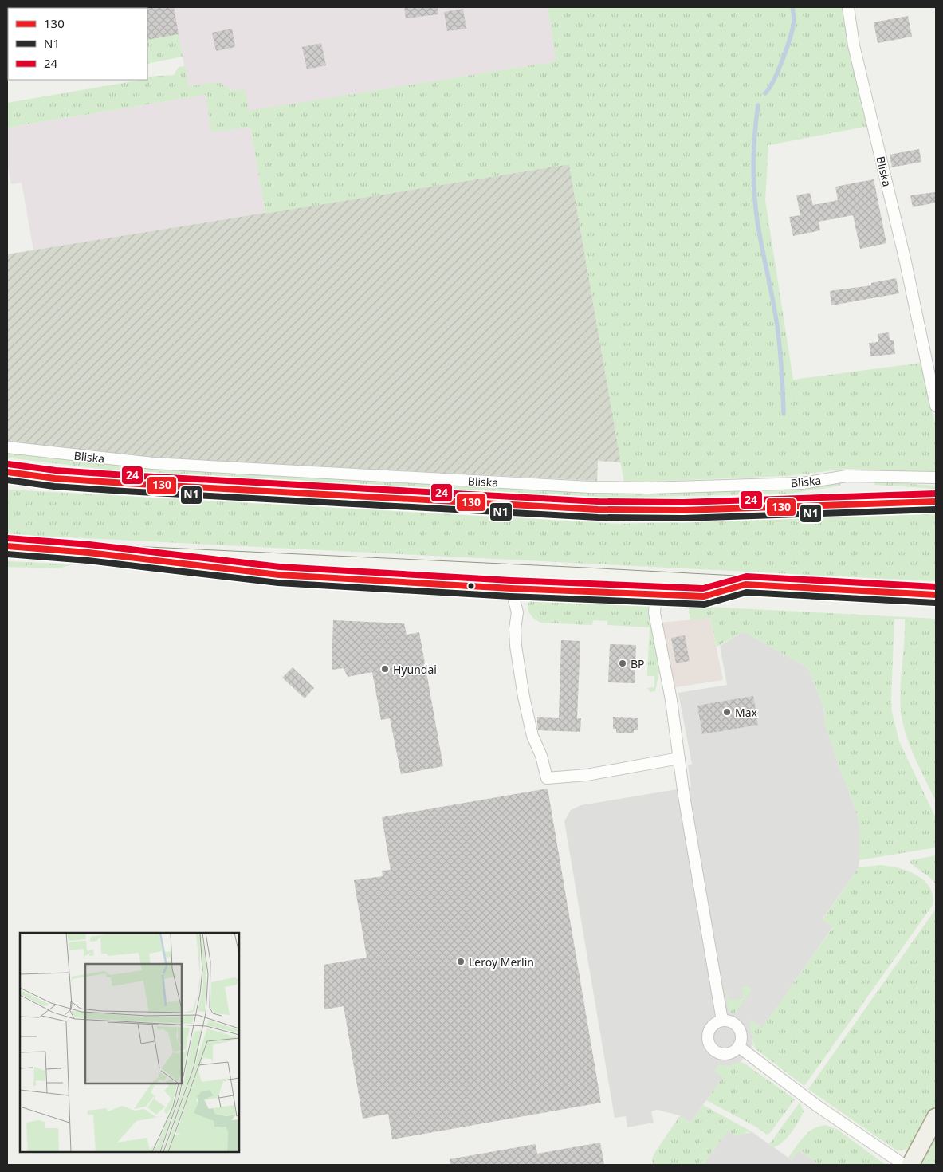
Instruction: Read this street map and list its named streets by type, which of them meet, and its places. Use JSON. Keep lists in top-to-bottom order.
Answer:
{
  "streets": {
    "street": ["Bliska"]
  },
  "places": [
    "BP",
    "Hyundai",
    "Max",
    "Leroy Merlin"
  ],
  "lines": ["transit line 24", "transit line 130", "transit line N1"],
  "legend": ["130", "N1", "24"]
}
